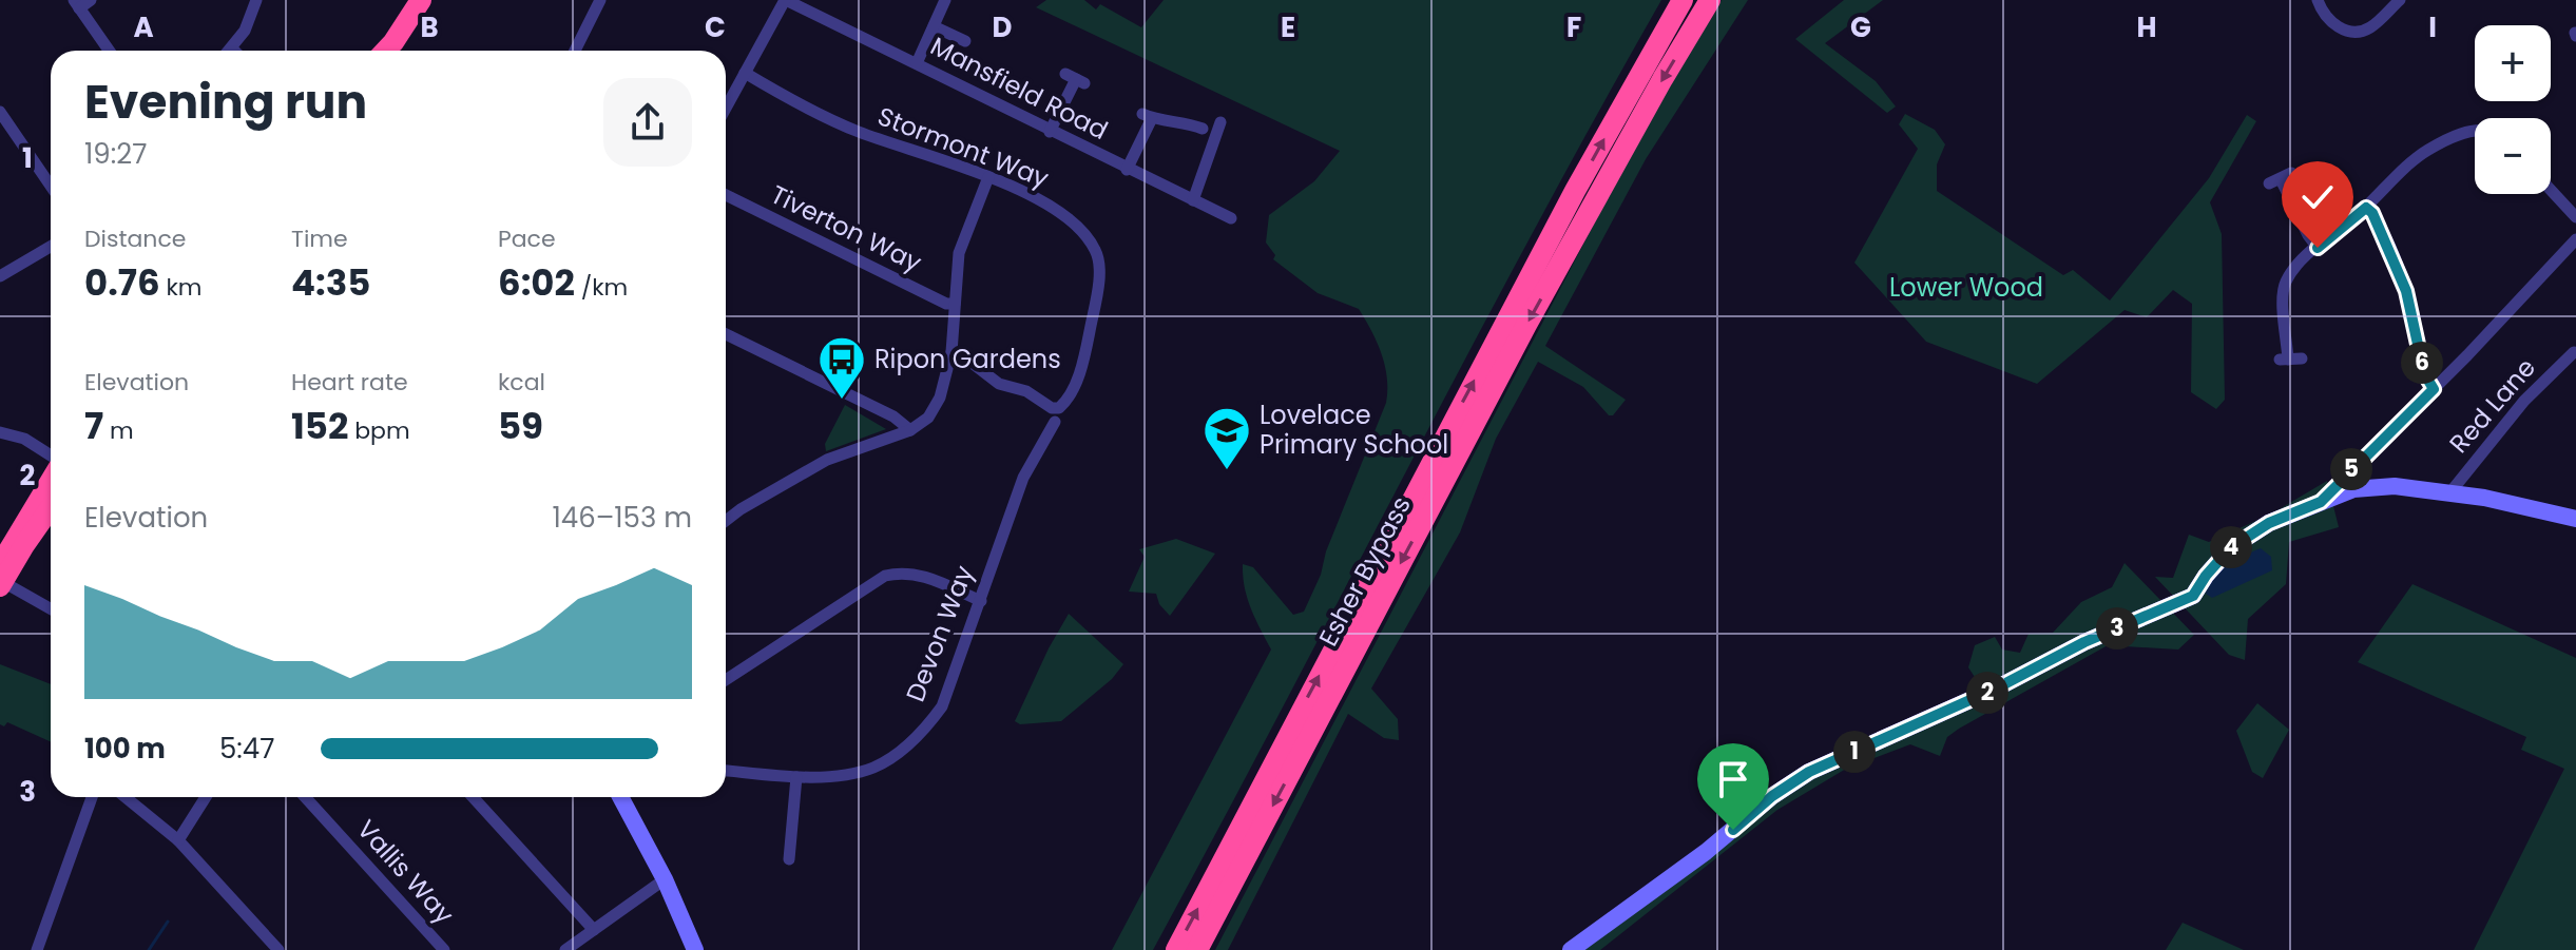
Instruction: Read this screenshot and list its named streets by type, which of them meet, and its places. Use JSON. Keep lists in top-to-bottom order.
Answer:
{
  "streets": {
    "highway": ["Esher Bypass"],
    "street": [
      "Mansfield Road",
      "Stormont Way",
      "Tiverton Way",
      "Red Lane",
      "Devon Way",
      "Vallis Way"
    ]
  },
  "parks": ["Lower Wood"],
  "places": {
    "bus stop": ["Ripon Gardens"],
    "school or university": ["Lovelace Primary School"]
  },
  "page": {
    "map_buttons": ["+", "−"],
    "heading": ["Evening run", "19:27"],
    "stats": [
      ["Distance", "0.76 km"],
      ["Time", "4:35"],
      ["Pace", "6:02 /km"],
      ["Elevation", "7 m"],
      ["Heart rate", "152 bpm"],
      ["kcal", "59"]
    ],
    "pins": [
      "6",
      "5",
      "4",
      "3",
      "2",
      "1"
    ],
    "chart": ["Elevation", "146–153 m"],
    "list": [
      {
        "name": "100 m",
        "note": "5:47"
      }
    ]
  },
  "grid": {
    "columns": [
      "A",
      "B",
      "C",
      "D",
      "E",
      "F",
      "G",
      "H",
      "I"
    ],
    "rows": ["1", "2", "3"]
  }
}
